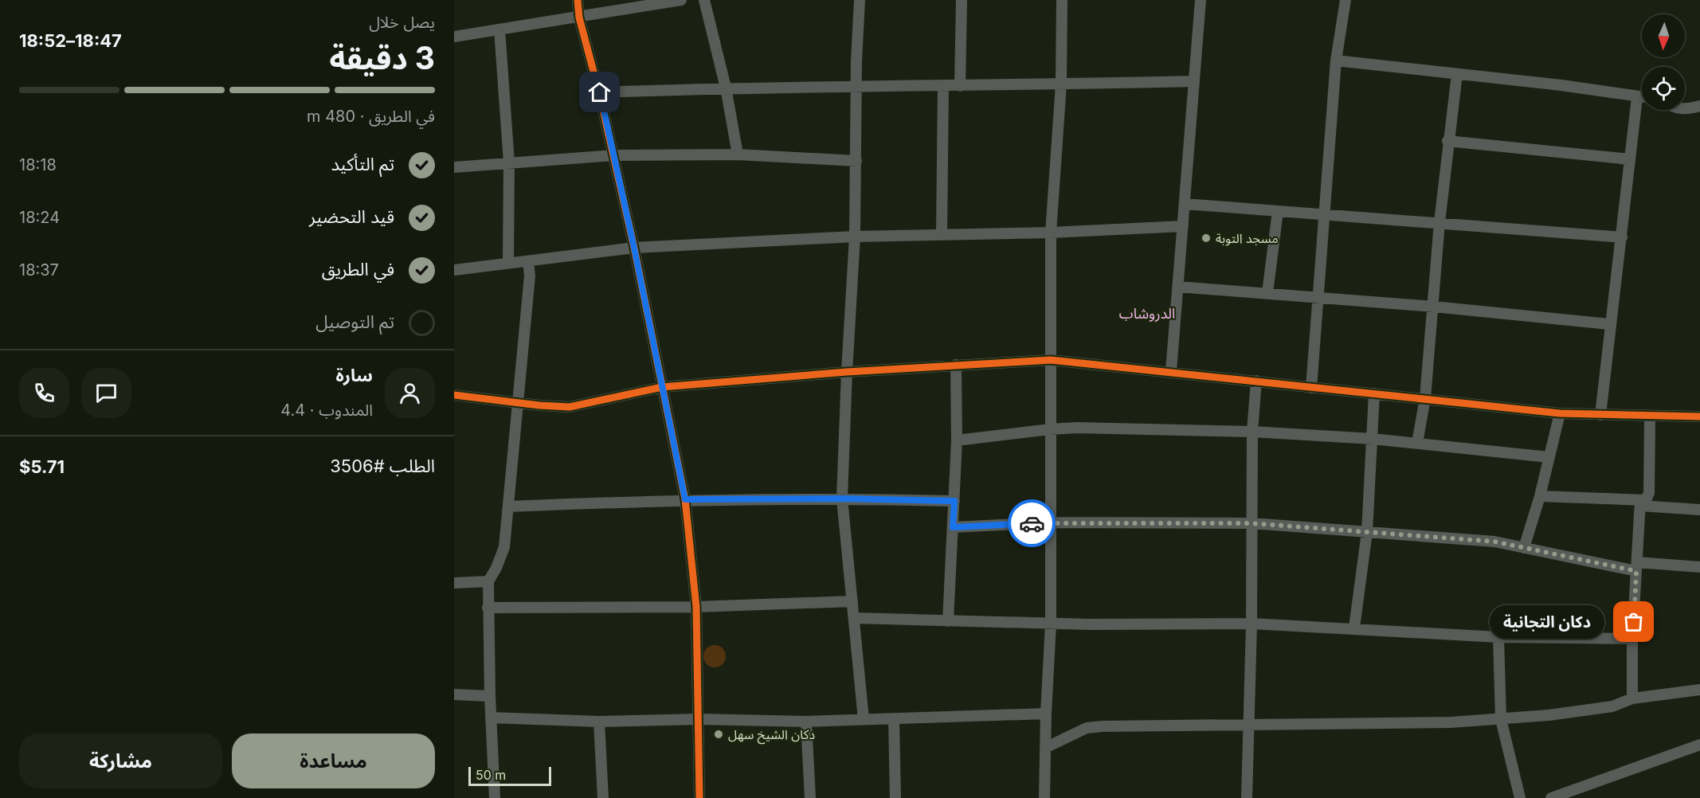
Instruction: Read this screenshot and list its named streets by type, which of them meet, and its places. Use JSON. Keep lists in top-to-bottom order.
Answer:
{
  "districts": ["الدروشاب"],
  "places": ["مسجد التوبة", "دكان التجانية", "دكان الشيخ سهل"],
  "scale_bar": "50 m",
  "north": "bottom",
  "page": {
    "heading": ["3 دقيقة", "يصل خلال", "18:47–18:52"],
    "panel": [
      "سارة",
      "المندوب · 4.4",
      "الطلب #3506",
      "$5.71"
    ],
    "bar": "في الطريق · 480 m",
    "list": [
      ["تم التأكيد", "18:18"],
      ["قيد التحضير", "18:24"],
      ["في الطريق", "18:37"],
      "تم التوصيل"
    ],
    "bubble": "دكان التجانية",
    "buttons": ["مساعدة", "مشاركة"],
    "scale": "50 m"
  }
}
